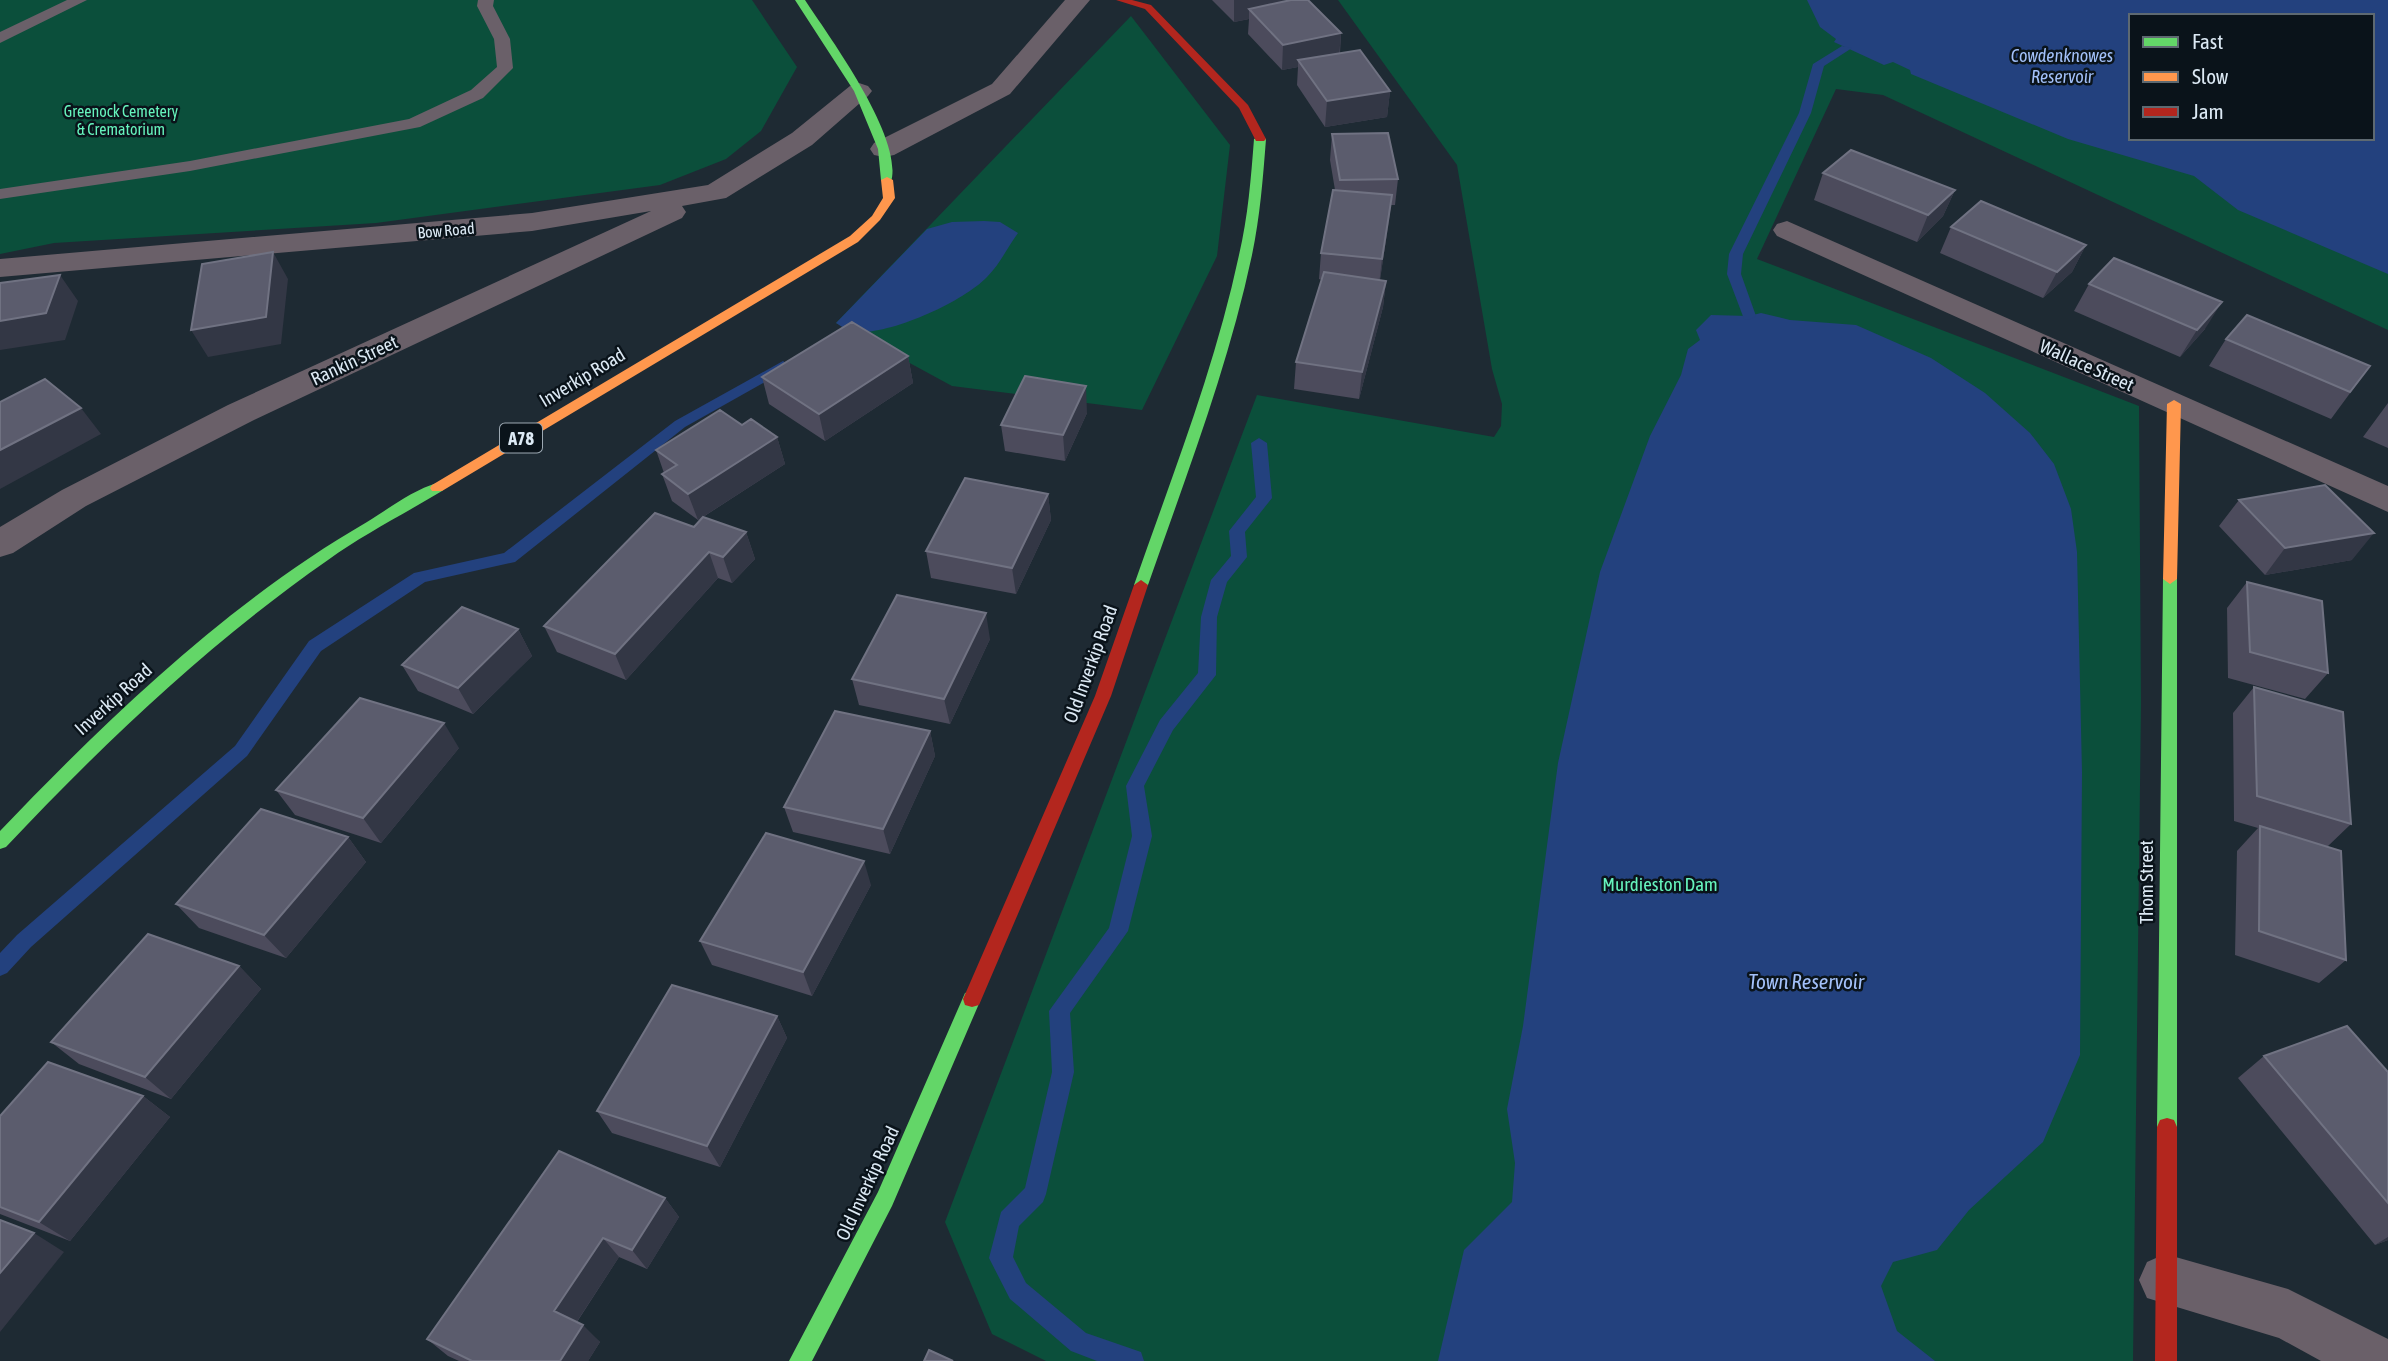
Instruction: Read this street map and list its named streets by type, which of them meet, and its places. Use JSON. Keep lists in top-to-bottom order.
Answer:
{
  "streets": {
    "main road": [
      "Inverkip Road",
      "A78",
      "Old Inverkip Road",
      "Thom Street"
    ],
    "street": ["Bow Road", "Rankin Street", "Wallace Street"]
  },
  "crossings": [
    ["Bow Road", "Rankin Street"],
    ["Bow Road", "Inverkip Road"],
    ["Wallace Street", "Thom Street"]
  ],
  "water": ["Cowdenknowes Reservoir", "Town Reservoir"],
  "parks": ["Greenock Cemetery & Crematorium", "Murdieston Dam"],
  "legend": ["Fast", "Slow", "Jam"]
}
